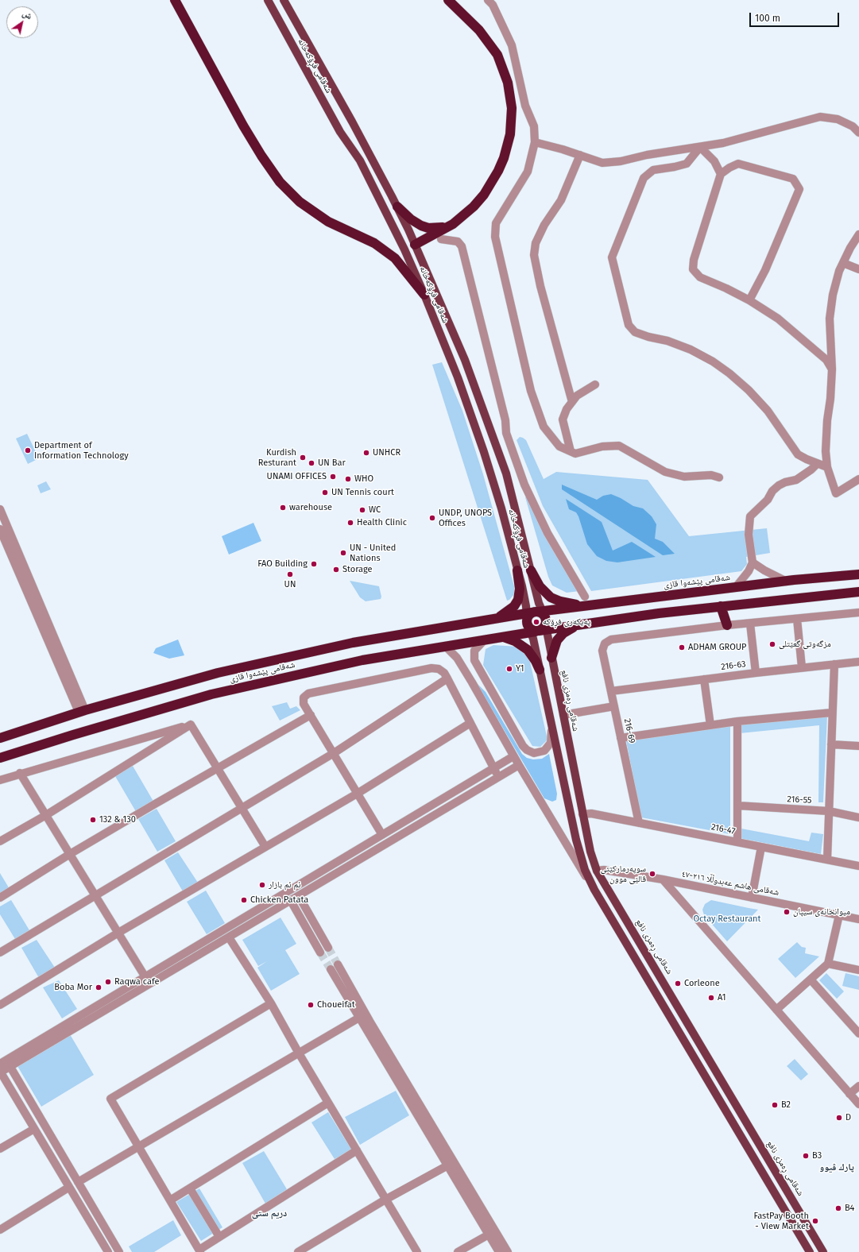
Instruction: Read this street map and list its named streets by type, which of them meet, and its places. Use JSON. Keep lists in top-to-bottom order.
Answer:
{
  "streets": {
    "highway": ["شەقامی پێشەوا قازی"],
    "main road": ["شەقامی فڕۆکەخانە", "شەقامی ڕەمزی نافع"],
    "street": [
      "216-63",
      "216-69",
      "216-55",
      "216-47",
      "شەقامی هاشم عەبدوڵڵا ٢١٦-٤٧"
    ]
  },
  "crossings": [
    ["شەقامی فڕۆکەخانە", "شەقامی پێشەوا قازی"],
    ["شەقامی فڕۆکەخانە", "شەقامی ڕەمزی نافع"],
    ["شەقامی پێشەوا قازی", "شەقامی ڕەمزی نافع"],
    ["216-63", "216-69"],
    ["شەقامی ڕەمزی نافع", "216-47"],
    ["شەقامی ڕەمزی نافع", "شەقامی هاشم عەبدوڵڵا ٢١٦-٤٧"],
    ["216-69", "216-47"]
  ],
  "districts": ["پارك ڤیوو", "دریم ستی"],
  "parks": ["Octay Restaurant"],
  "places": [
    "Department of Information Technology",
    "UNHCR",
    "Kurdish Resturant",
    "UN Bar",
    "UNAMI OFFICES",
    "WHO",
    "UN Tennis court",
    "warehouse",
    "WC",
    "UNDP, UNOPS Offices",
    "Health Clinic",
    "UN - United Nations",
    "FAO Building",
    "Storage",
    "UN",
    "پەیکەری فڕۆکە",
    "مزگەوتی گعێتلی",
    "ADHAM GROUP",
    "Y1",
    "132 & 130",
    "سوپەرمارکێتی ڤالێی موون",
    "ئم ئم بازار",
    "Chicken Patata",
    "میوانخانەی سیپان",
    "Raqwa cafe",
    "Corleone",
    "Boba Mor",
    "A1",
    "Choueifat",
    "B2",
    "D",
    "B3",
    "B4",
    "FastPay Booth - View Market"
  ],
  "scale_bar": "100 m",
  "north": "top right"
}
